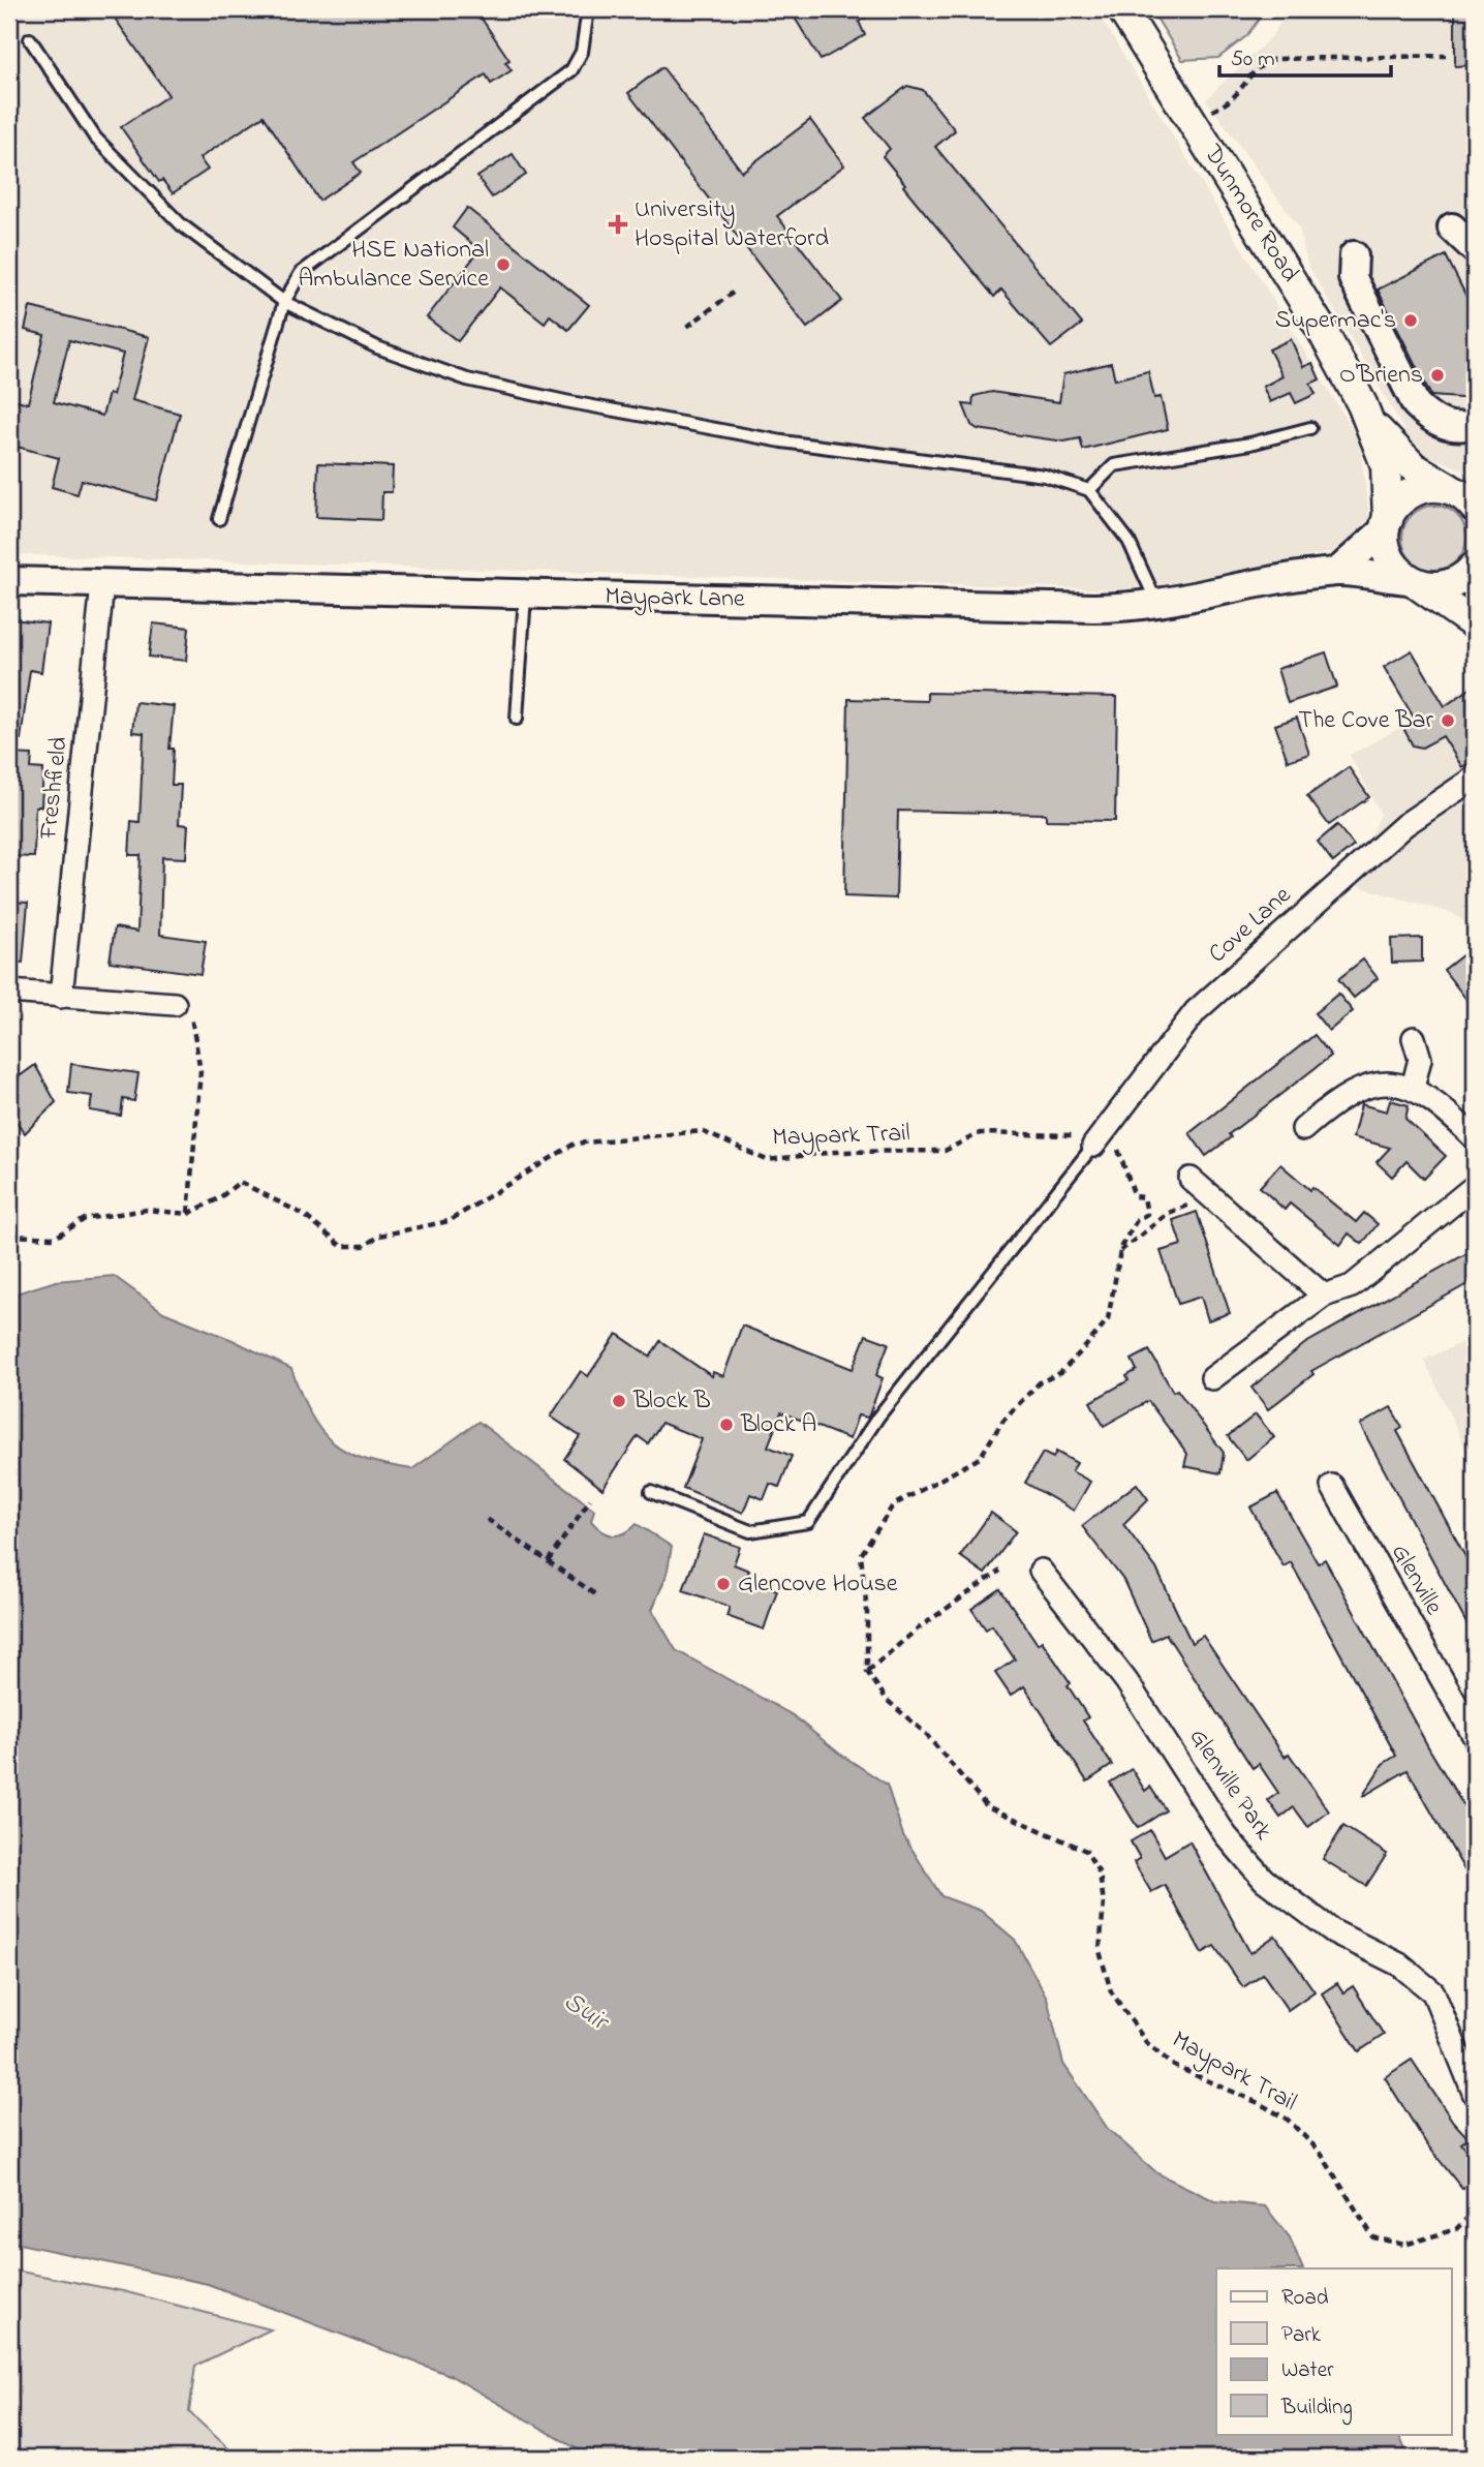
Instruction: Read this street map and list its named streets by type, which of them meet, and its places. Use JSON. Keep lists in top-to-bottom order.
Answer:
{
  "streets": {
    "main road": ["Dunmore Road"],
    "street": [
      "Maypark Lane",
      "Freshfield",
      "Cove Lane",
      "Glenville",
      "Glenville Park"
    ],
    "path": ["Maypark Trail"]
  },
  "crossings": [
    ["Dunmore Road", "Maypark Lane"],
    ["Maypark Lane", "Freshfield"],
    ["Cove Lane", "Maypark Trail"]
  ],
  "water": ["Suir"],
  "places": {
    "health": ["University Hospital Waterford"],
    "other": [
      "HSE National Ambulance Service",
      "Supermac's",
      "O'Briens",
      "The Cove Bar",
      "Block B",
      "Block A",
      "Glencove House"
    ]
  },
  "legend": [
    "Road",
    "Park",
    "Water",
    "Building"
  ],
  "scale_bar": "50 m"
}
